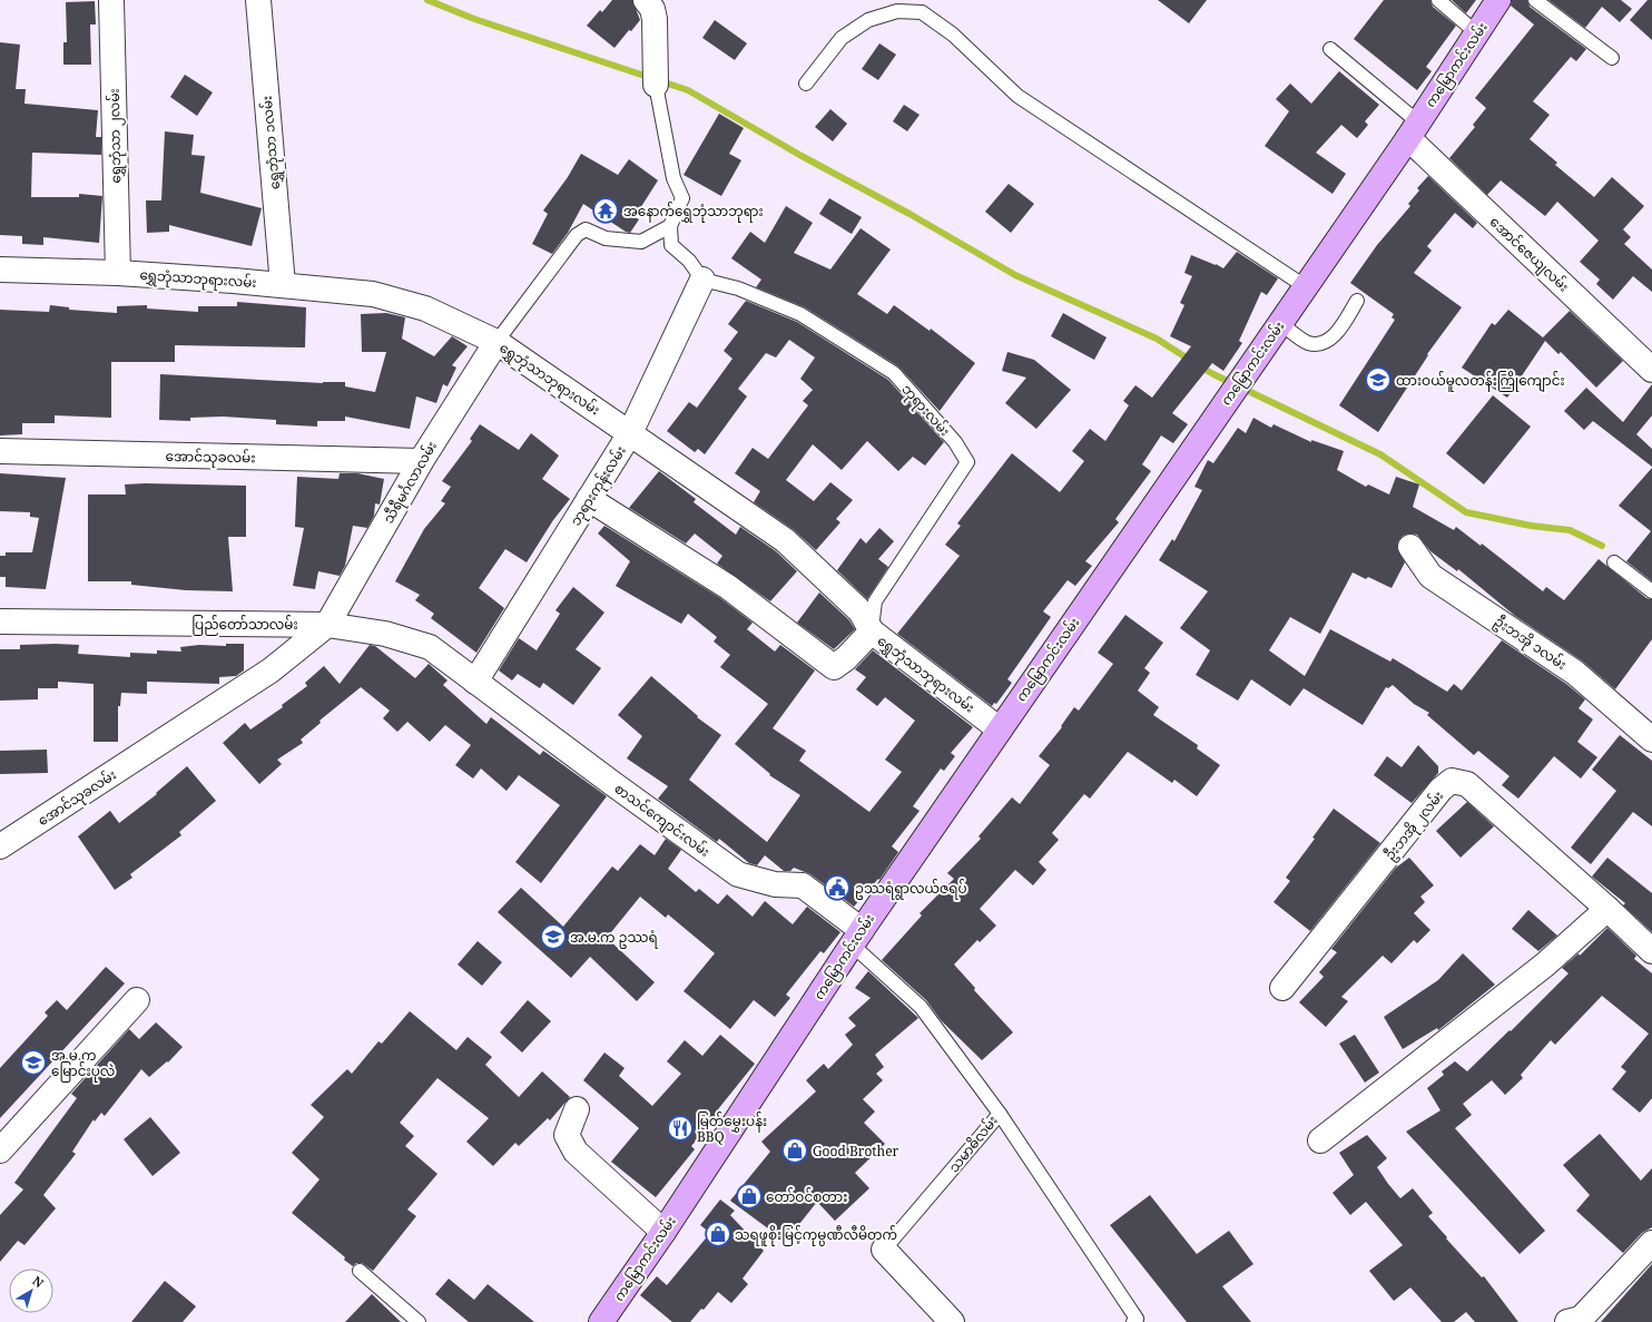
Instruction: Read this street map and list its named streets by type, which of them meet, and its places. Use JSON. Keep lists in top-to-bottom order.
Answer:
{
  "streets": {
    "main road": ["ကမြောကင်းလမ်း"],
    "street": [
      "ရွှေဘုံသာ ၂လမ်း",
      "ရွှေဘုံသာ ၁လမ်း",
      "အောင်ဇေယျလမ်း",
      "ရွှေဘုံသာဘုရားလမ်း",
      "အောင်သုခလမ်း",
      "သီရီမင်္ဂလာလမ်း",
      "ဘုရားကုန်းလမ်း",
      "ပြည်တော်သာလမ်း",
      "ဦးဘအို ၁လမ်း",
      "စာသင်ကျောင်းလမ်း",
      "ဦးဘအို ၂လမ်း",
      "သမာဓိလမ်း"
    ],
    "lane": ["ဘုရားလမ်း"]
  },
  "crossings": [
    ["ကမြောကင်းလမ်း", "အောင်ဇေယျလမ်း"],
    ["ကမြောကင်းလမ်း", "ရွှေဘုံသာဘုရားလမ်း"],
    ["ကမြောကင်းလမ်း", "စာသင်ကျောင်းလမ်း"],
    ["ကမြောကင်းလမ်း", "သမာဓိလမ်း"],
    ["ရွှေဘုံသာ ၂လမ်း", "ရွှေဘုံသာဘုရားလမ်း"],
    ["ရွှေဘုံသာ ၁လမ်း", "ရွှေဘုံသာဘုရားလမ်း"],
    ["ရွှေဘုံသာဘုရားလမ်း", "ဘုရားလမ်း"],
    ["ရွှေဘုံသာဘုရားလမ်း", "သီရီမင်္ဂလာလမ်း"],
    ["ရွှေဘုံသာဘုရားလမ်း", "ဘုရားကုန်းလမ်း"],
    ["ဘုရားလမ်း", "ဘုရားကုန်းလမ်း"],
    ["အောင်သုခလမ်း", "သီရီမင်္ဂလာလမ်း"],
    ["အောင်သုခလမ်း", "ပြည်တော်သာလမ်း"],
    ["သီရီမင်္ဂလာလမ်း", "ပြည်တော်သာလမ်း"],
    ["ဘုရားကုန်းလမ်း", "ပြည်တော်သာလမ်း"],
    ["ဘုရားကုန်းလမ်း", "စာသင်ကျောင်းလမ်း"],
    ["ပြည်တော်သာလမ်း", "စာသင်ကျောင်းလမ်း"],
    ["စာသင်ကျောင်းလမ်း", "သမာဓိလမ်း"]
  ],
  "places": {
    "temple": ["အနောက်ရွှေဘုံသာဘုရား"],
    "school or university": ["ထားဝယ်မူလတန်းကြိုကျောင်း", "အ.မ.က ဥဿရံ", "အ.မ.က မြောင်းပုလဲ"],
    "public building": ["ဥဿရံရွာလယ်ဇရပ်"],
    "restaurant": ["မြတ်မွှေးပန်း BBQ"],
    "shop": ["Good Brother", "တော်ဝင်စတား", "သရဖူစိုးမြင့်ကုမ္ပဏီလီမိတက်"]
  },
  "north": "top right"
}
